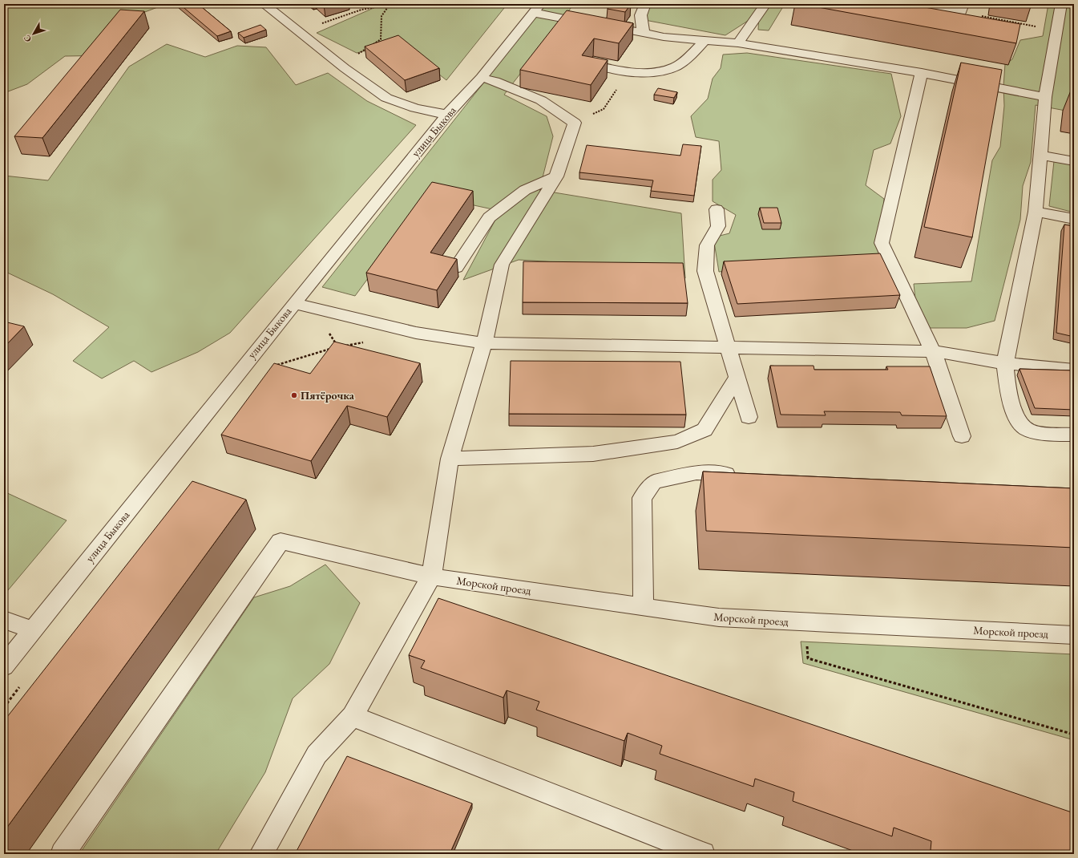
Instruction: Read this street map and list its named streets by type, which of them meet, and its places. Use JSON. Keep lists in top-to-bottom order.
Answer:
{
  "streets": {
    "street": ["улица Быкова", "Морской проезд"]
  },
  "places": ["Пятёрочка"],
  "north": "bottom left"
}
